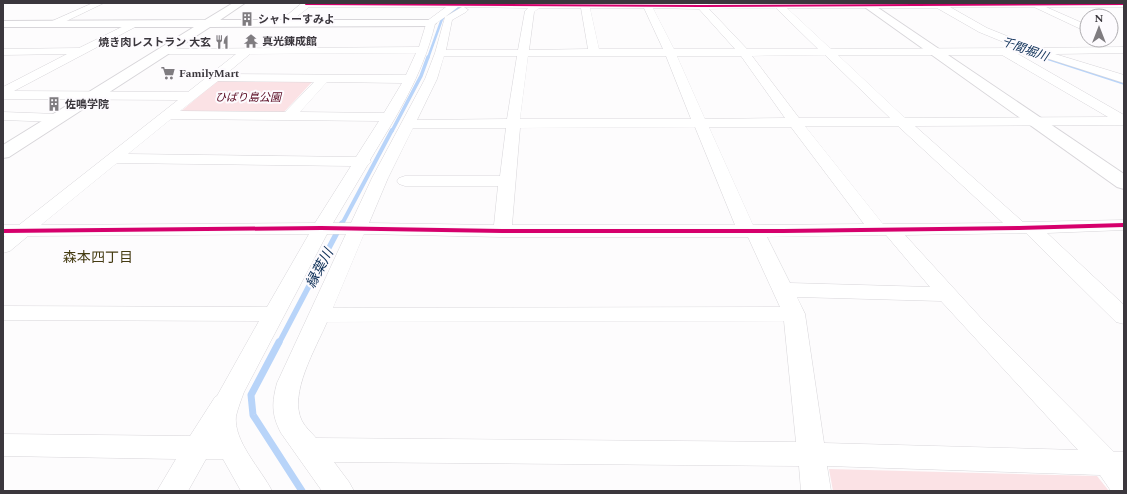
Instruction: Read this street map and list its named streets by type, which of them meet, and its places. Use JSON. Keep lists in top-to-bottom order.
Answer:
{
  "districts": ["森本四丁目"],
  "water": ["千間堀川", "縁葉川"],
  "parks": ["ひばり島公園"],
  "places": {
    "building": ["シャトーすみよ", "佐鳴学院"],
    "temple": ["真光錬成館"],
    "restaurant": ["焼き肉レストラン 大玄"],
    "supermarket": ["FamilyMart"]
  },
  "north": "top"
}
